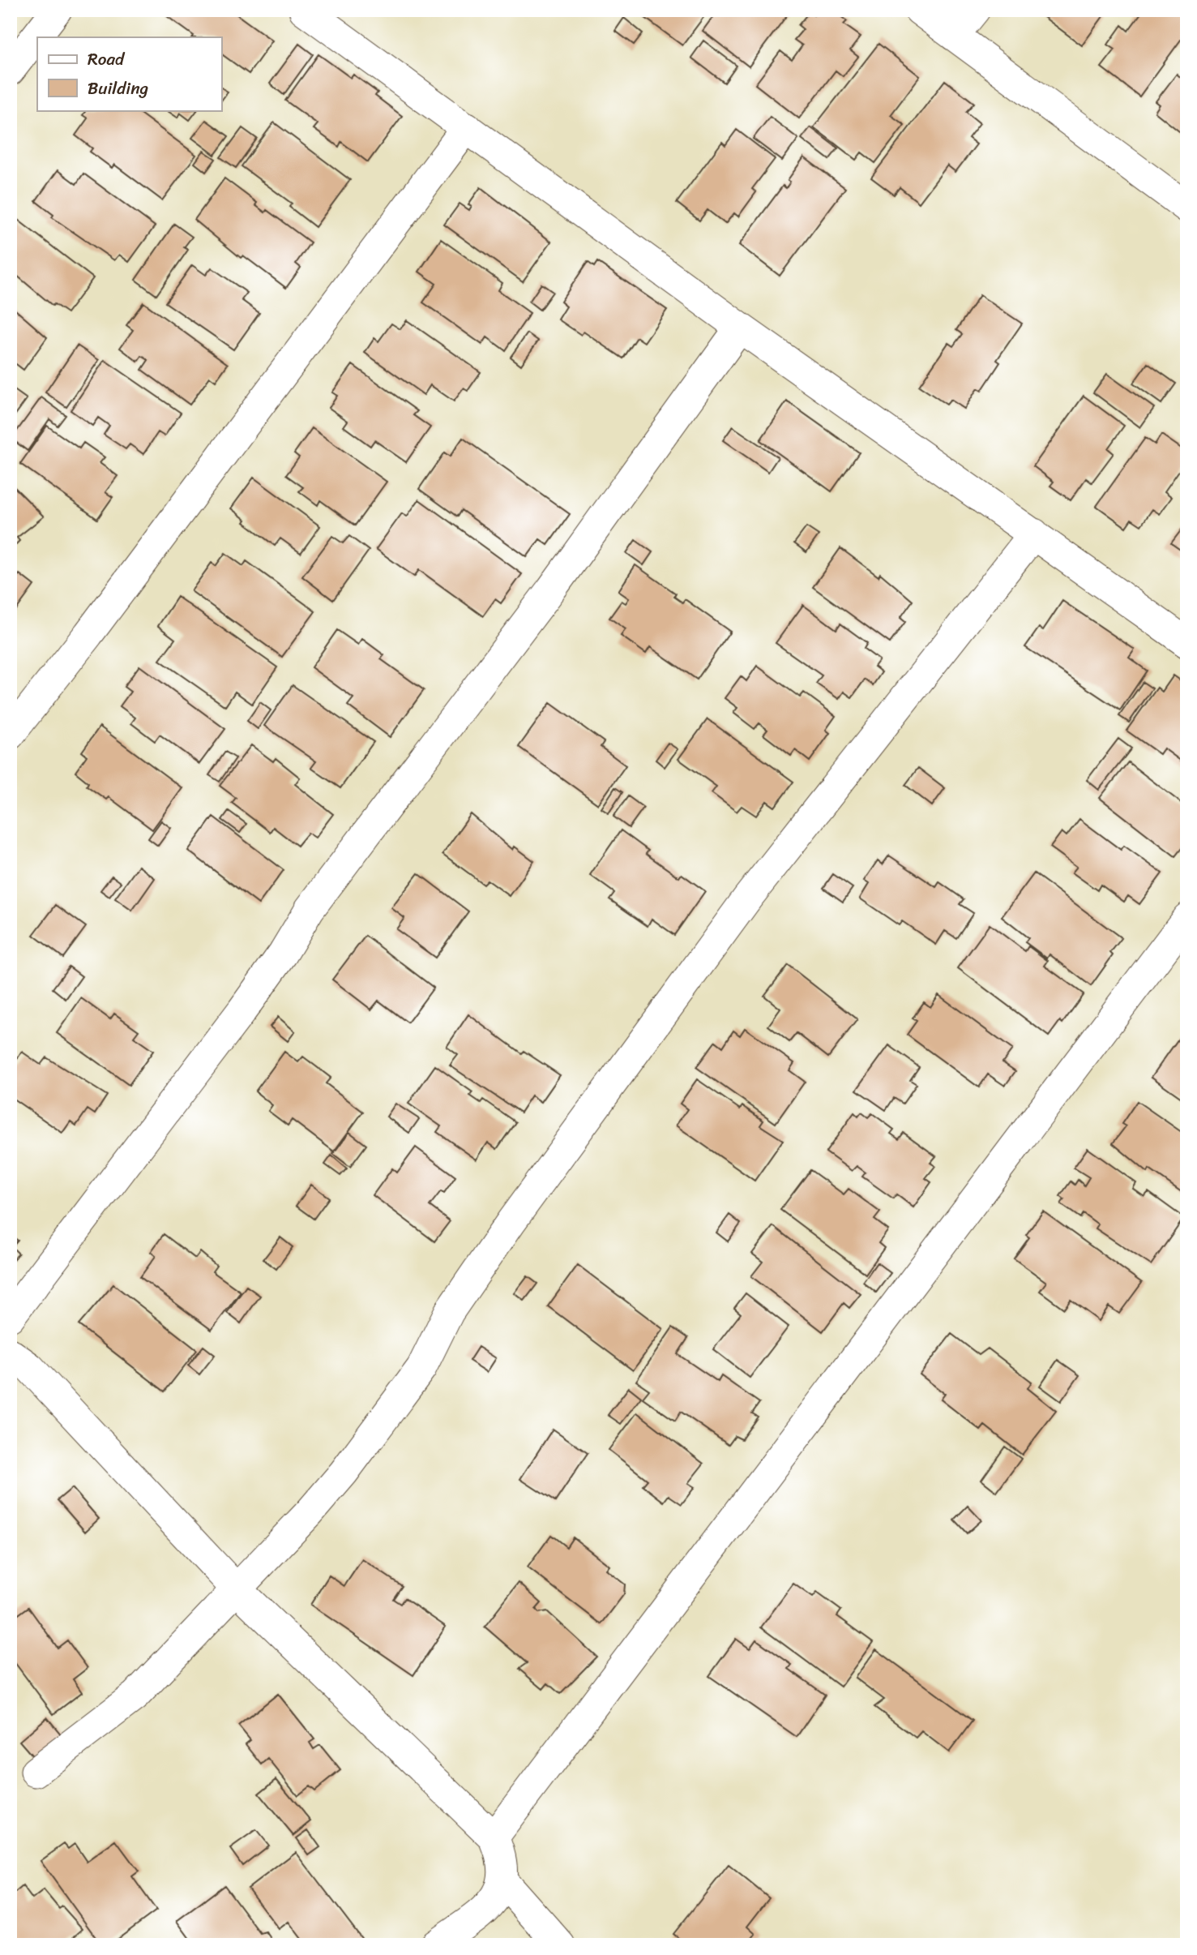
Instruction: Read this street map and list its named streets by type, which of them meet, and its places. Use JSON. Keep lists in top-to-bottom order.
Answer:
{
  "legend": ["Road", "Building"]
}
